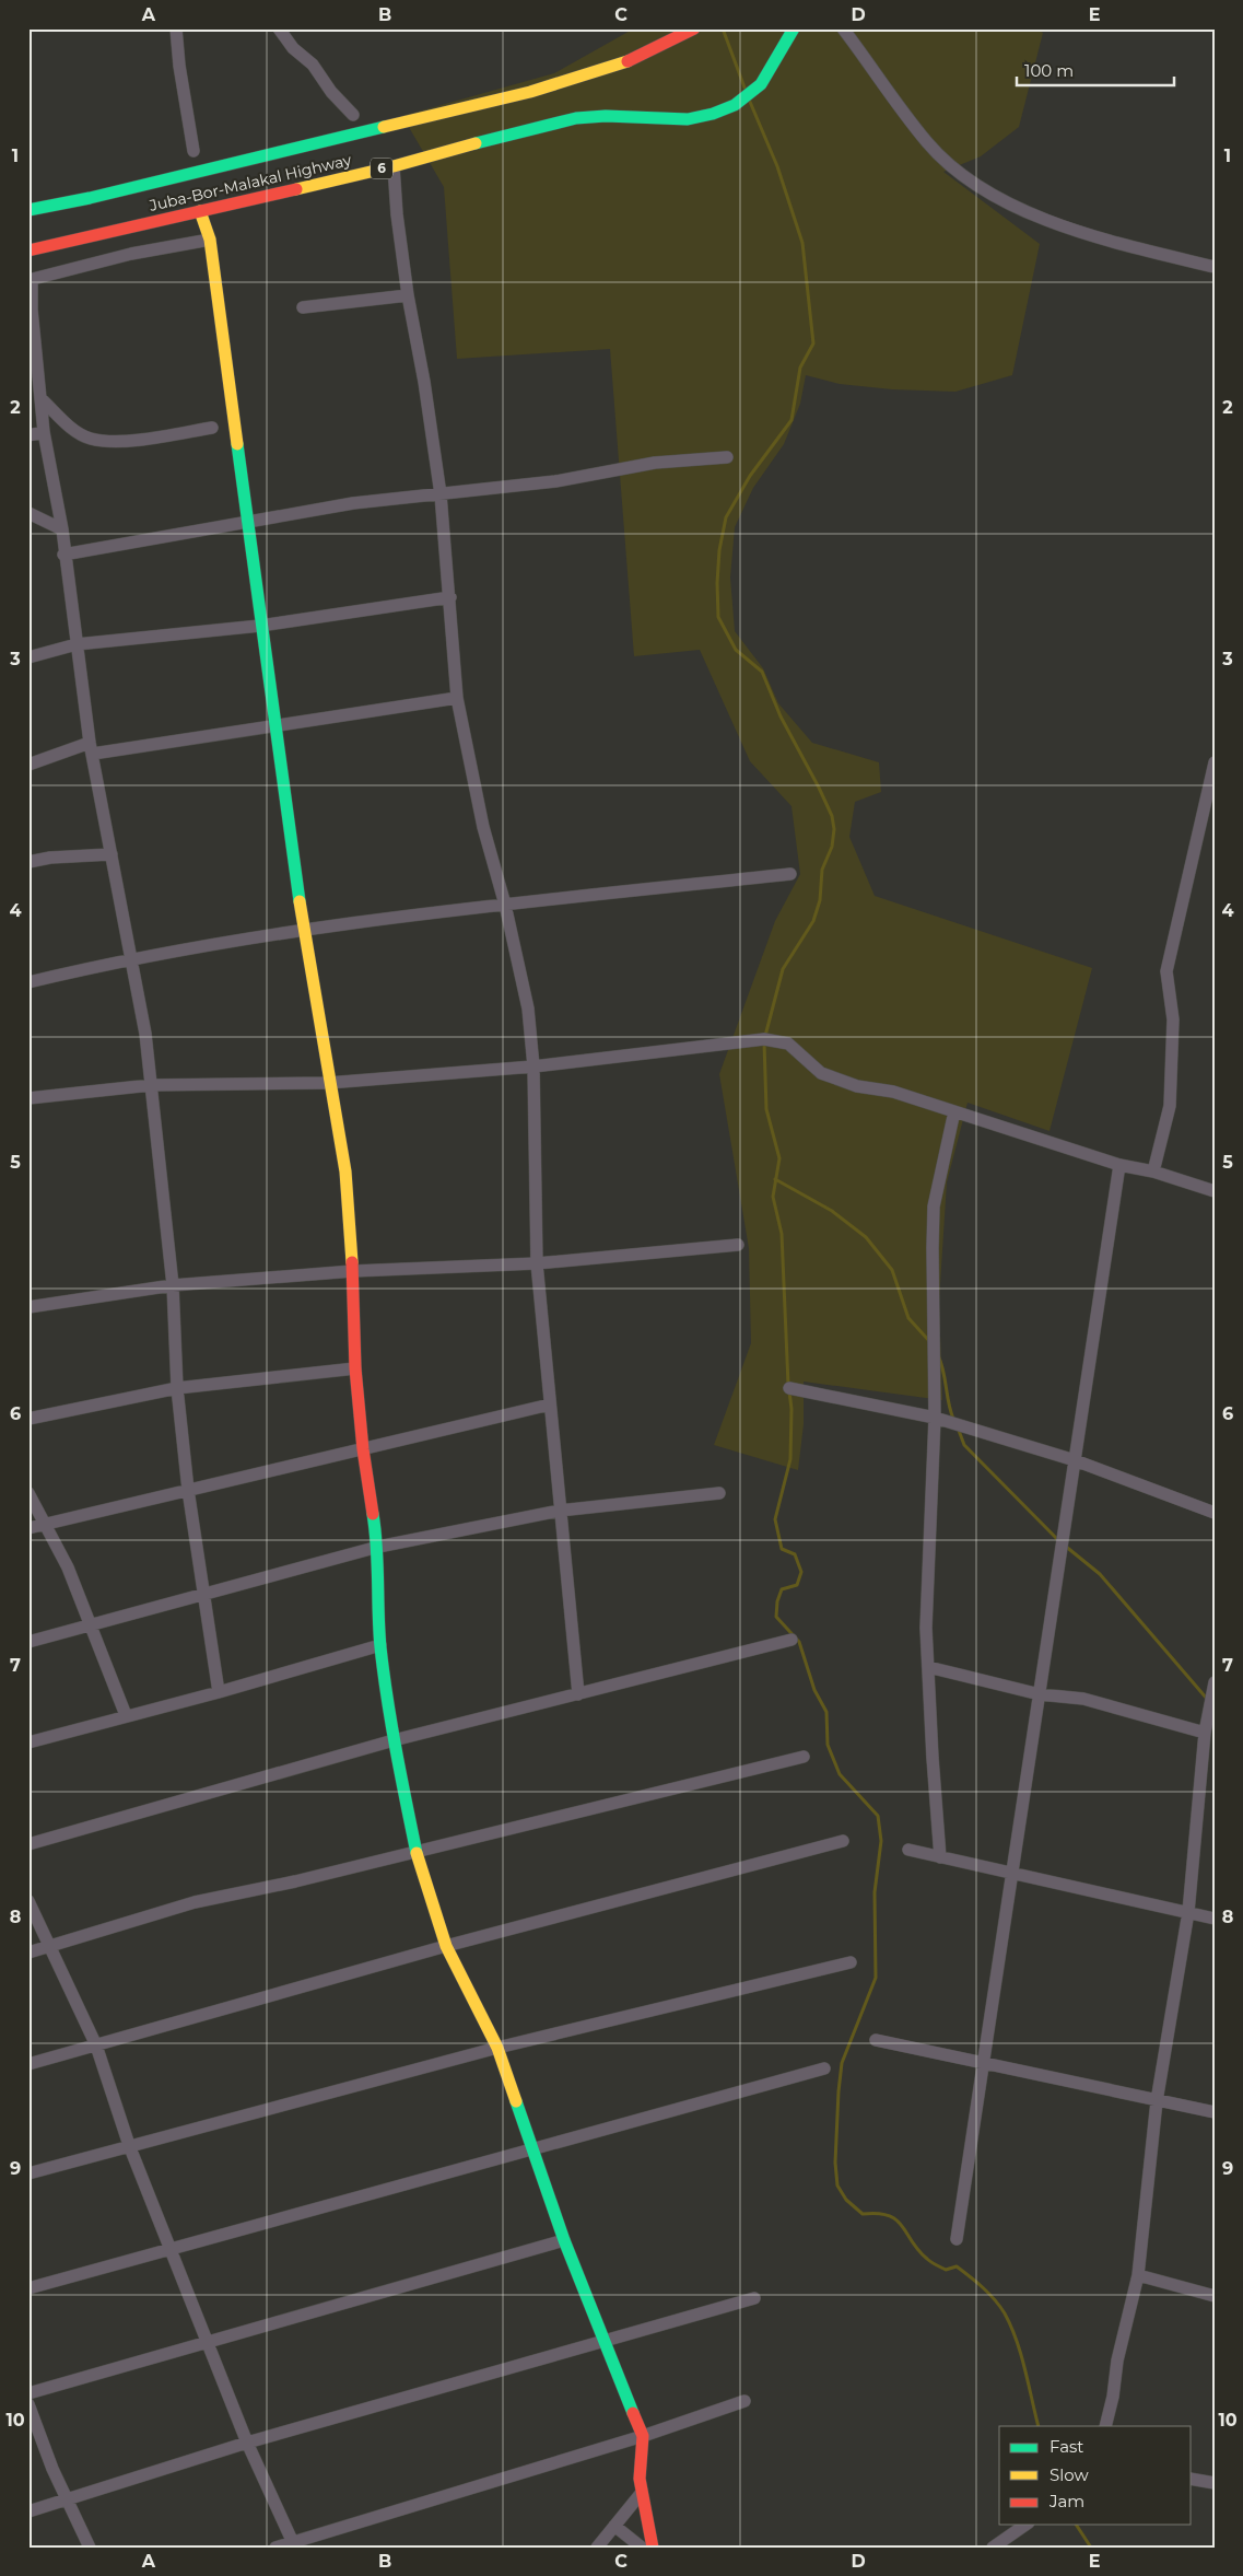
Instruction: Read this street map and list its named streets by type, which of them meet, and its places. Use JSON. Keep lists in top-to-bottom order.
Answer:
{
  "streets": {
    "main road": ["6", "Juba-Bor-Malakal Highway"]
  },
  "legend": ["Fast", "Slow", "Jam"],
  "scale_bar": "100 m",
  "grid": {
    "columns": [
      "A",
      "B",
      "C",
      "D",
      "E"
    ],
    "rows": [
      "1",
      "2",
      "3",
      "4",
      "5",
      "6",
      "7",
      "8",
      "9",
      "10"
    ]
  }
}
